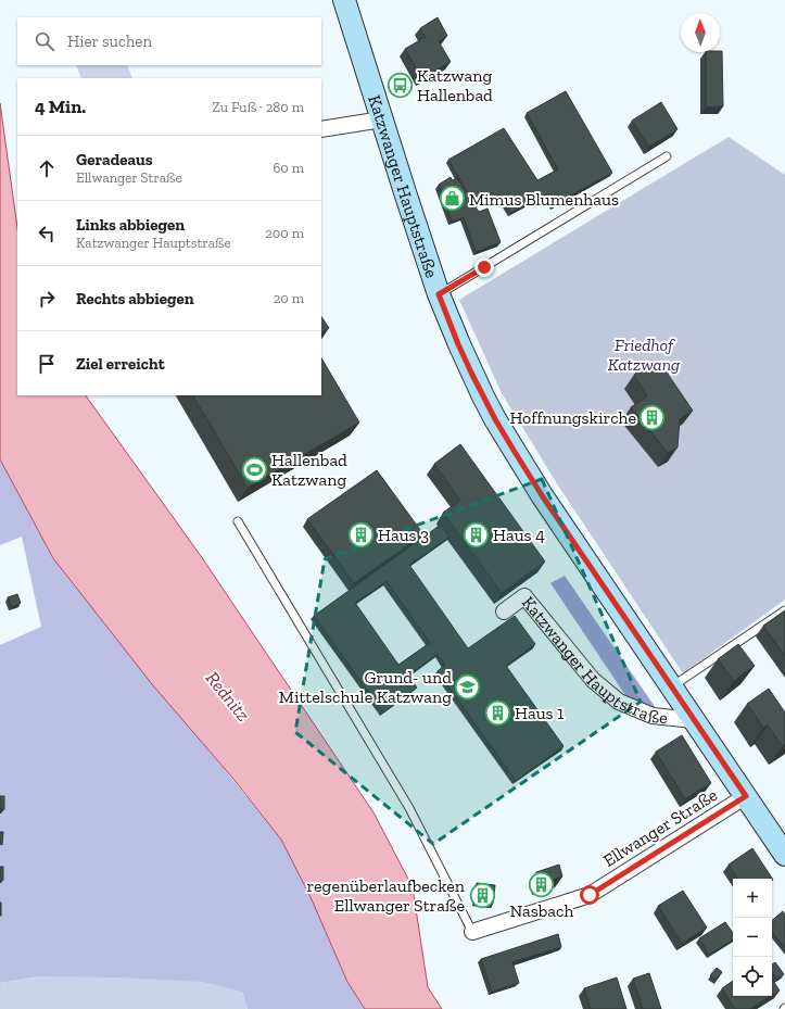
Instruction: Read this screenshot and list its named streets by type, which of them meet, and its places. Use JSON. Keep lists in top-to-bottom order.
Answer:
{
  "streets": {
    "main road": ["Katzwanger Hauptstraße"],
    "street": ["Ellwanger Straße"]
  },
  "crossings": [
    ["Katzwanger Hauptstraße", "Ellwanger Straße"]
  ],
  "water": ["Rednitz"],
  "parks": ["Friedhof Katzwang"],
  "places": {
    "bus stop": ["Katzwang Hallenbad"],
    "shop": ["Mimus Blumenhaus"],
    "building": [
      "Hoffnungskirche",
      "Haus 3",
      "Haus 4",
      "Haus 1",
      "Nasbach",
      "regenüberlaufbecken Ellwanger Straße"
    ],
    "sports": ["Hallenbad Katzwang"],
    "school or university": ["Grund- und Mittelschule Katzwang"]
  },
  "north": "top",
  "page": {
    "search": "Hier suchen",
    "heading": ["4 Min.", "Zu Fuß · 280 m"],
    "list": [
      ["Geradeaus", "Ellwanger Straße", "60 m"],
      ["Links abbiegen", "Katzwanger Hauptstraße", "200 m"],
      ["Rechts abbiegen", "20 m"],
      "Ziel erreicht"
    ],
    "map_buttons": ["+", "−"]
  }
}
